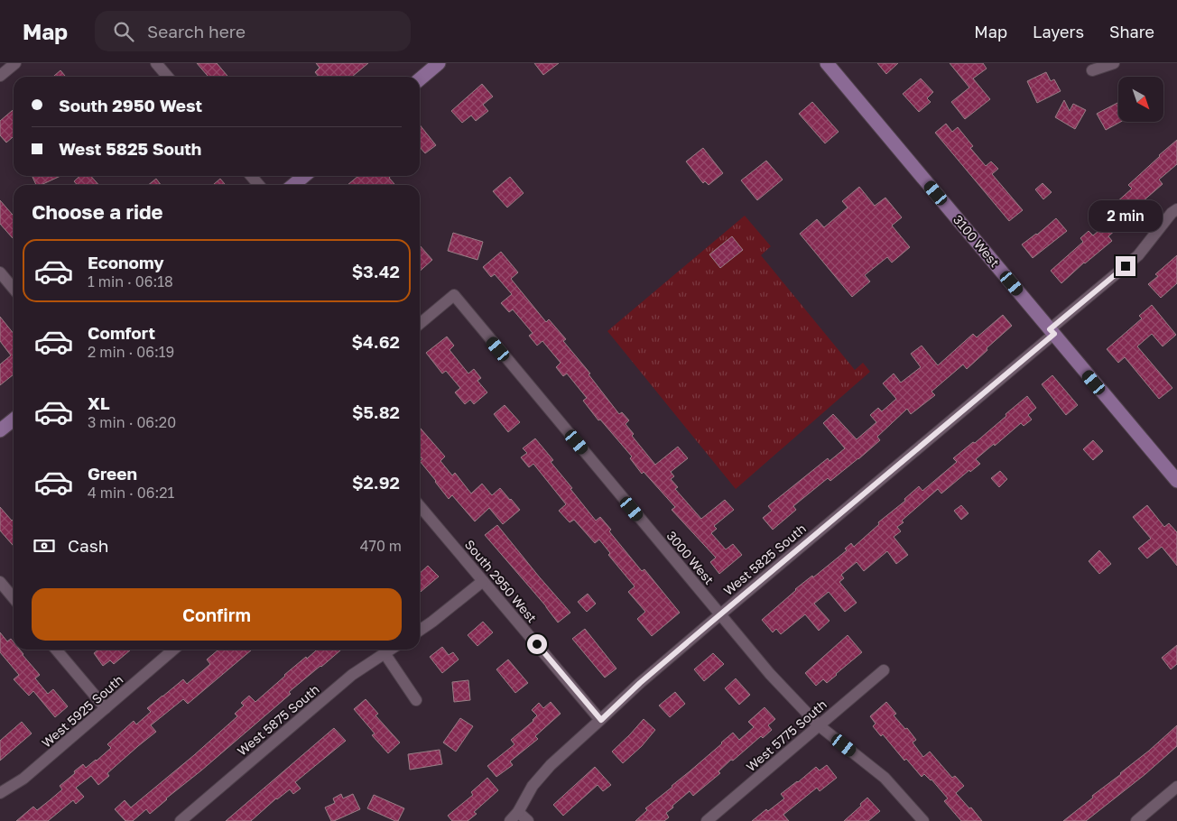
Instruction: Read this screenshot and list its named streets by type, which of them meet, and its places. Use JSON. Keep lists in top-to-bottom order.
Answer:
{
  "streets": {
    "street": [
      "3100 West",
      "3000 West",
      "West 5825 South",
      "South 2950 West",
      "West 5925 South",
      "West 5875 South",
      "West 5775 South"
    ]
  },
  "crossings": [
    ["3100 West", "West 5825 South"],
    ["3000 West", "West 5825 South"],
    ["3000 West", "West 5775 South"],
    ["West 5825 South", "South 2950 West"]
  ],
  "north": "bottom right",
  "page": {
    "header": "Map",
    "search": "Search here",
    "nav": ["Map", "Layers", "Share"],
    "banner": ["South 2950 West", "West 5825 South"],
    "heading": "Choose a ride",
    "bubble": "2 min",
    "list": [
      {
        "name": "Economy",
        "note": "1 min · 06:18",
        "value": "$3.42"
      },
      {
        "name": "Comfort",
        "note": "2 min · 06:19",
        "value": "$4.62"
      },
      {
        "name": "XL",
        "note": "3 min · 06:20",
        "value": "$5.82"
      },
      {
        "name": "Green",
        "note": "4 min · 06:21",
        "value": "$2.92"
      }
    ],
    "pay": ["Cash", "470 m"],
    "buttons": "Confirm"
  }
}
